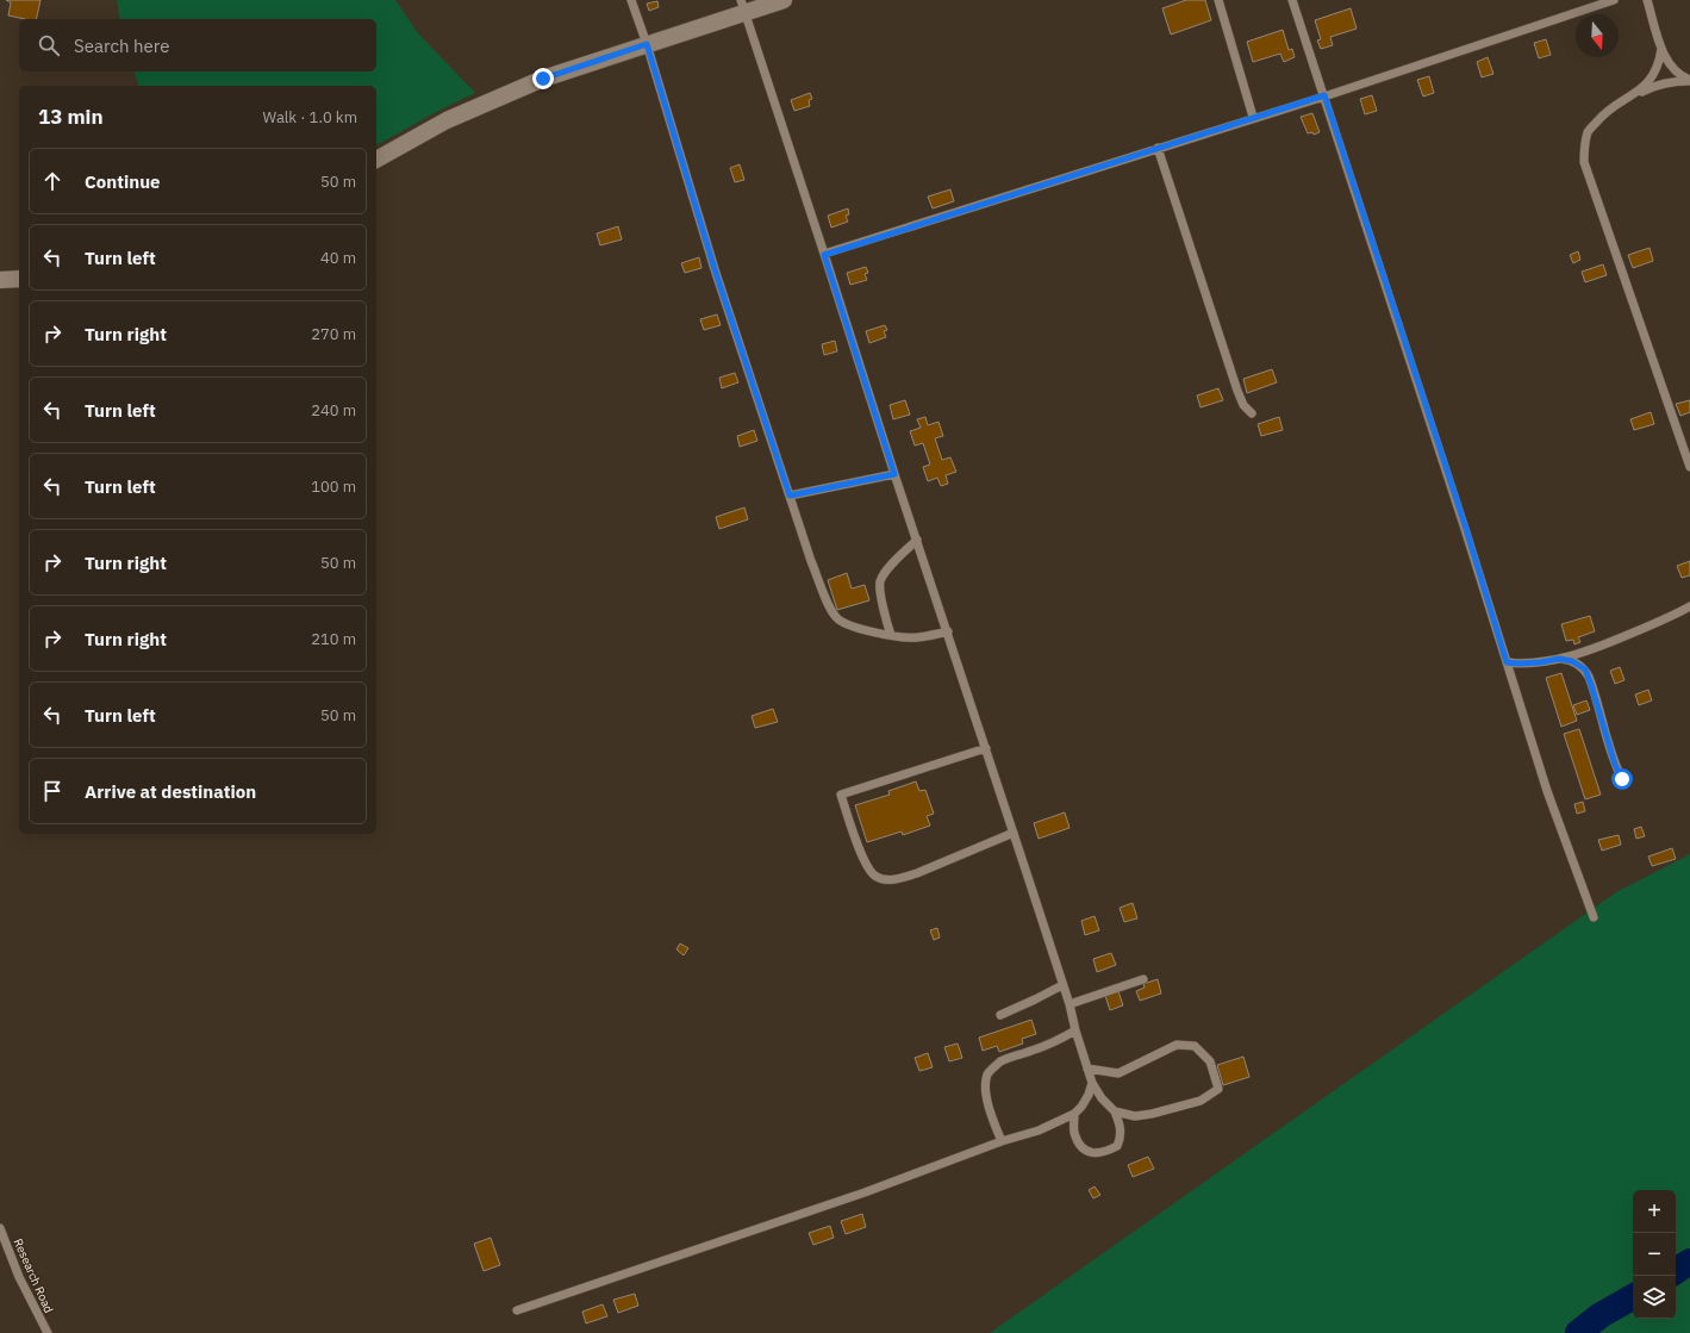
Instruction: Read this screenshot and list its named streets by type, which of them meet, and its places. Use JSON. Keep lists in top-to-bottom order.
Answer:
{
  "streets": {
    "lane": ["Research Road"]
  },
  "north": "bottom",
  "page": {
    "search": "Search here",
    "heading": ["13 min", "Walk · 1.0 km"],
    "list": [
      ["Continue", "50 m"],
      ["Turn left", "40 m"],
      ["Turn right", "270 m"],
      ["Turn left", "240 m"],
      ["Turn left", "100 m"],
      ["Turn right", "50 m"],
      ["Turn right", "210 m"],
      ["Turn left", "50 m"],
      "Arrive at destination"
    ],
    "map_buttons": ["+", "−"]
  }
}
